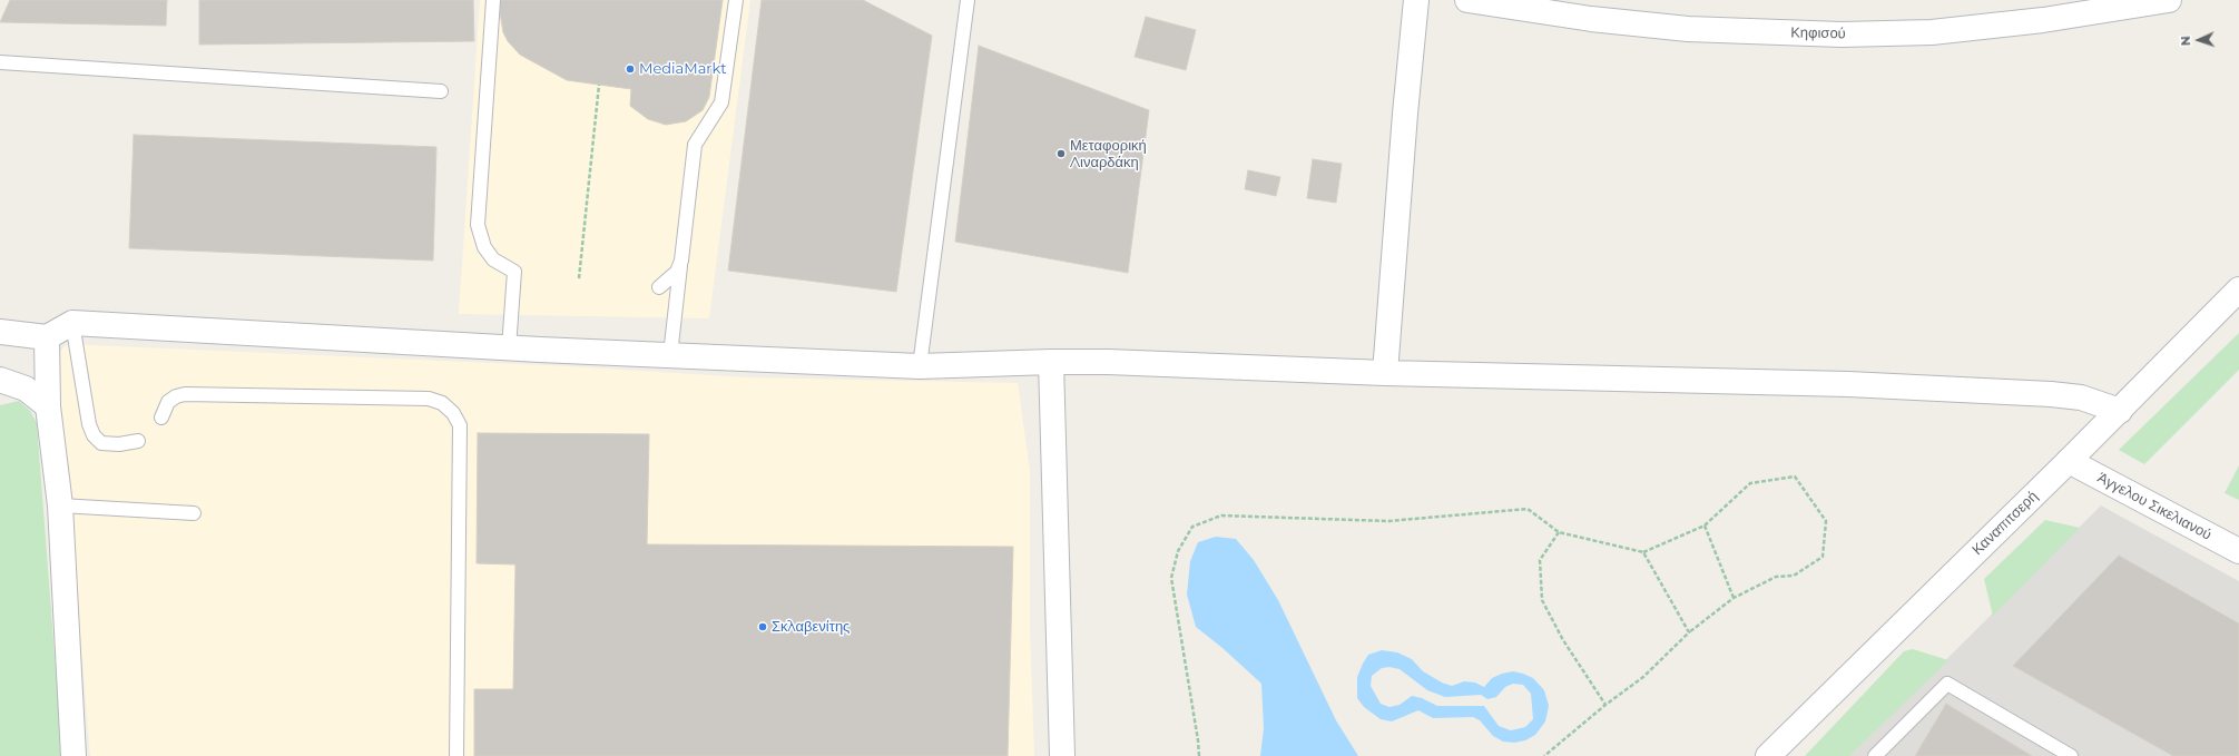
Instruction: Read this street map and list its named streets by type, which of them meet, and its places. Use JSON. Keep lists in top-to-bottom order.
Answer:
{
  "streets": {
    "street": ["Κηφισού", "Άγγελου Σικελιανού", "Καναπιτσερή"]
  },
  "crossings": [
    ["Άγγελου Σικελιανού", "Καναπιτσερή"]
  ],
  "places": ["MediaMarkt", "Μεταφορική Λιναρδάκη", "Σκλαβενίτης"],
  "north": "left"
}
